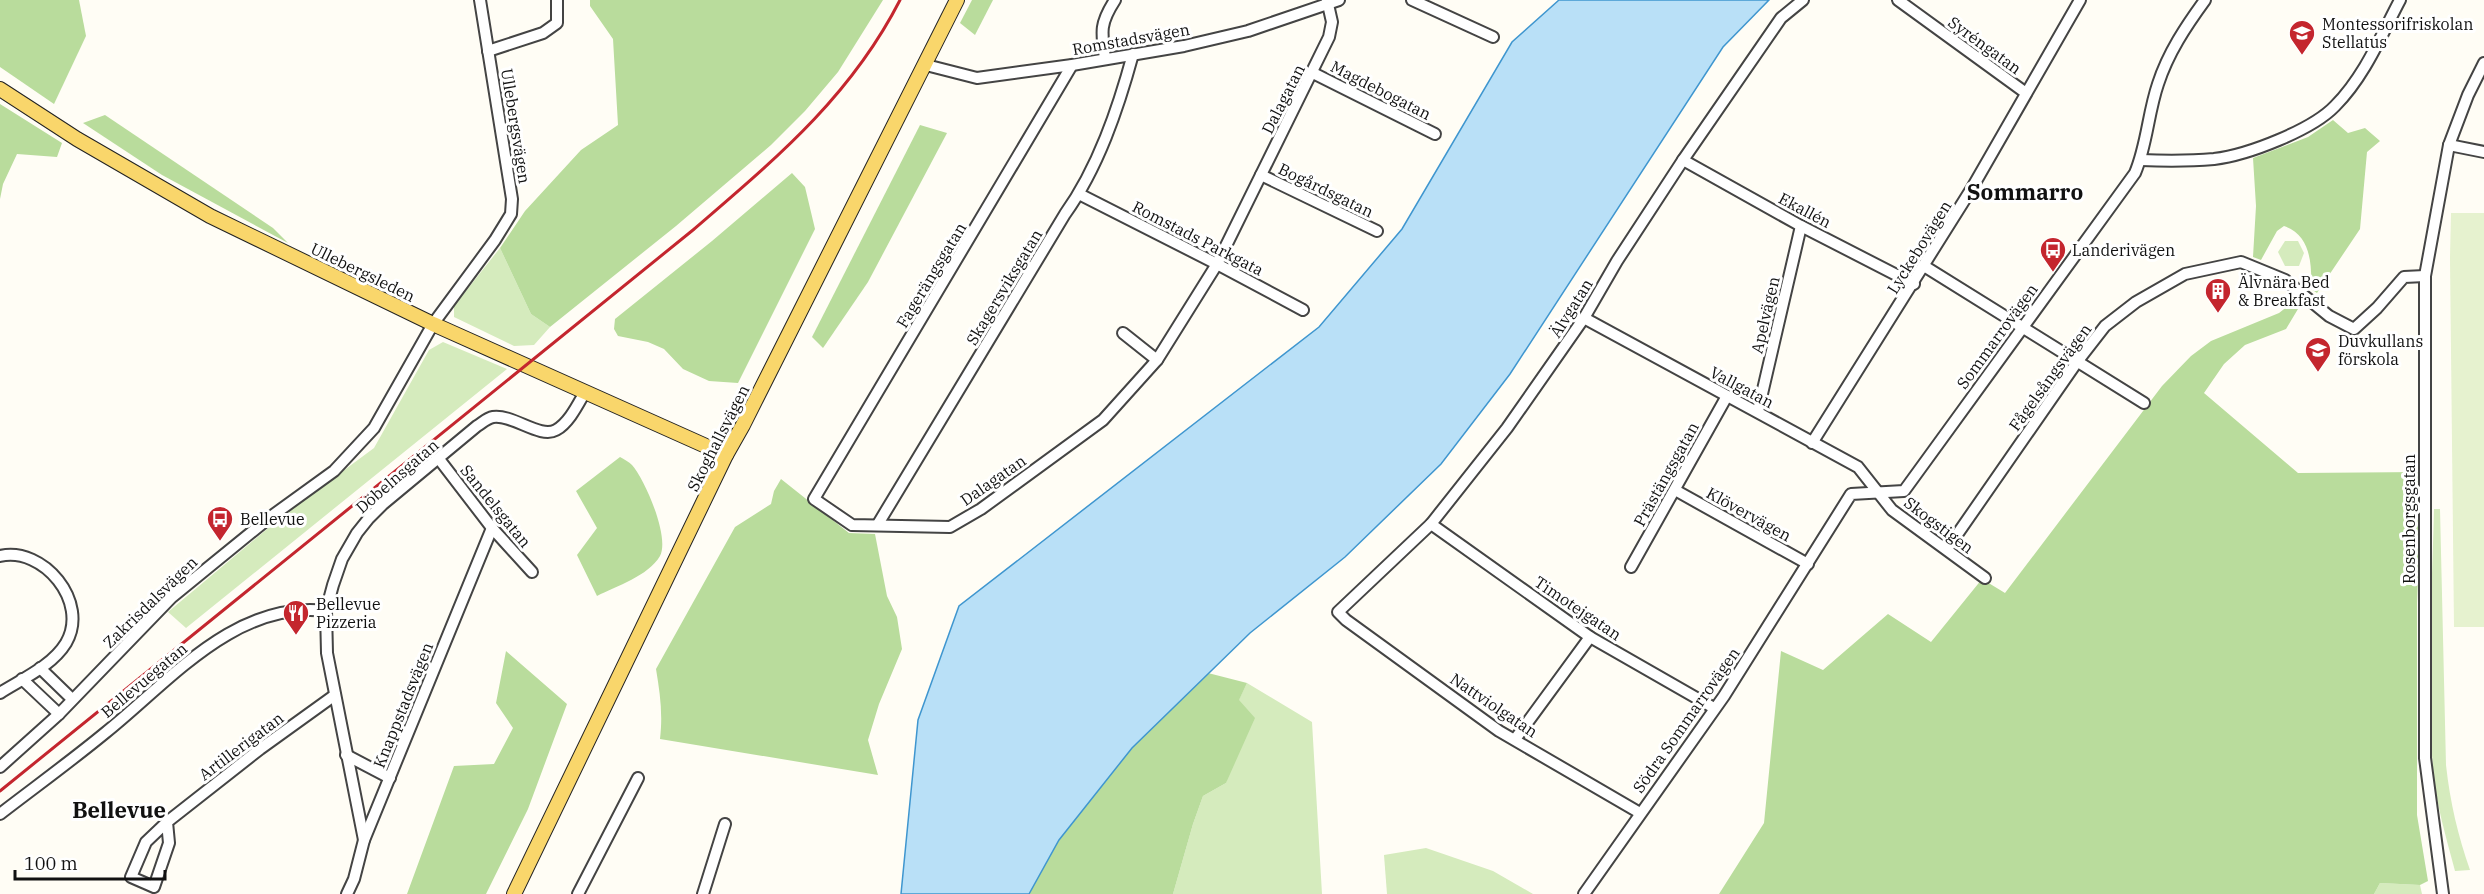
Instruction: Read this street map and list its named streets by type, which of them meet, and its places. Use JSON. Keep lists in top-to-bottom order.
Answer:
{
  "streets": {
    "main road": ["Ullebergsleden", "Skoghallsvägen"],
    "street": [
      "Romstadsvägen",
      "Syréngatan",
      "Magdebogatan",
      "Dalagatan",
      "Ullebergsvägen",
      "Bogårdsgatan",
      "Ekallén",
      "Romstads Parkgata",
      "Lyckebovägen",
      "Fagerängsgatan",
      "Skagersviksgatan",
      "Älvgatan",
      "Apelvägen",
      "Sommarrovägen",
      "Fågelsångsvägen",
      "Vallgatan",
      "Prästängsgatan",
      "Döbelnsgatan",
      "Sandelsgatan",
      "Klövervägen",
      "Rosenborgsgatan",
      "Skogstigen",
      "Zakrisdalsvägen",
      "Timotejgatan",
      "Bellevuegatan",
      "Knappstadsvägen",
      "Nattviolgatan",
      "Södra Sommarrovägen",
      "Artillerigatan"
    ]
  },
  "crossings": [
    ["Romstadsvägen", "Dalagatan"],
    ["Romstadsvägen", "Fagerängsgatan"],
    ["Romstadsvägen", "Skagersviksgatan"],
    ["Romstadsvägen", "Skoghallsvägen"],
    ["Syréngatan", "Lyckebovägen"],
    ["Magdebogatan", "Dalagatan"],
    ["Dalagatan", "Bogårdsgatan"],
    ["Dalagatan", "Romstads Parkgata"],
    ["Dalagatan", "Fagerängsgatan"],
    ["Dalagatan", "Skagersviksgatan"],
    ["Ullebergsvägen", "Ullebergsleden"],
    ["Ullebergsvägen", "Zakrisdalsvägen"],
    ["Ekallén", "Lyckebovägen"],
    ["Ekallén", "Älvgatan"],
    ["Ekallén", "Apelvägen"],
    ["Romstads Parkgata", "Skagersviksgatan"],
    ["Lyckebovägen", "Vallgatan"],
    ["Ullebergsleden", "Skoghallsvägen"],
    ["Ullebergsleden", "Döbelnsgatan"],
    ["Ullebergsleden", "Zakrisdalsvägen"],
    ["Älvgatan", "Vallgatan"],
    ["Älvgatan", "Timotejgatan"],
    ["Älvgatan", "Nattviolgatan"],
    ["Apelvägen", "Vallgatan"],
    ["Sommarrovägen", "Vallgatan"],
    ["Sommarrovägen", "Klövervägen"],
    ["Sommarrovägen", "Skogstigen"],
    ["Sommarrovägen", "Södra Sommarrovägen"],
    ["Fågelsångsvägen", "Rosenborgsgatan"],
    ["Fågelsångsvägen", "Skogstigen"],
    ["Vallgatan", "Prästängsgatan"],
    ["Vallgatan", "Skogstigen"],
    ["Prästängsgatan", "Klövervägen"],
    ["Döbelnsgatan", "Sandelsgatan"],
    ["Döbelnsgatan", "Bellevuegatan"],
    ["Döbelnsgatan", "Knappstadsvägen"],
    ["Döbelnsgatan", "Artillerigatan"],
    ["Sandelsgatan", "Knappstadsvägen"],
    ["Timotejgatan", "Södra Sommarrovägen"],
    ["Nattviolgatan", "Södra Sommarrovägen"]
  ],
  "districts": ["Sommarro", "Bellevue"],
  "places": {
    "school or university": ["Montessorifriskolan Stellatus", "Duvkullans förskola"],
    "bus stop": ["Landerivägen", "Bellevue"],
    "building": ["Älvnära Bed & Breakfast"],
    "restaurant": ["Bellevue Pizzeria"]
  },
  "scale_bar": "100 m"
}
